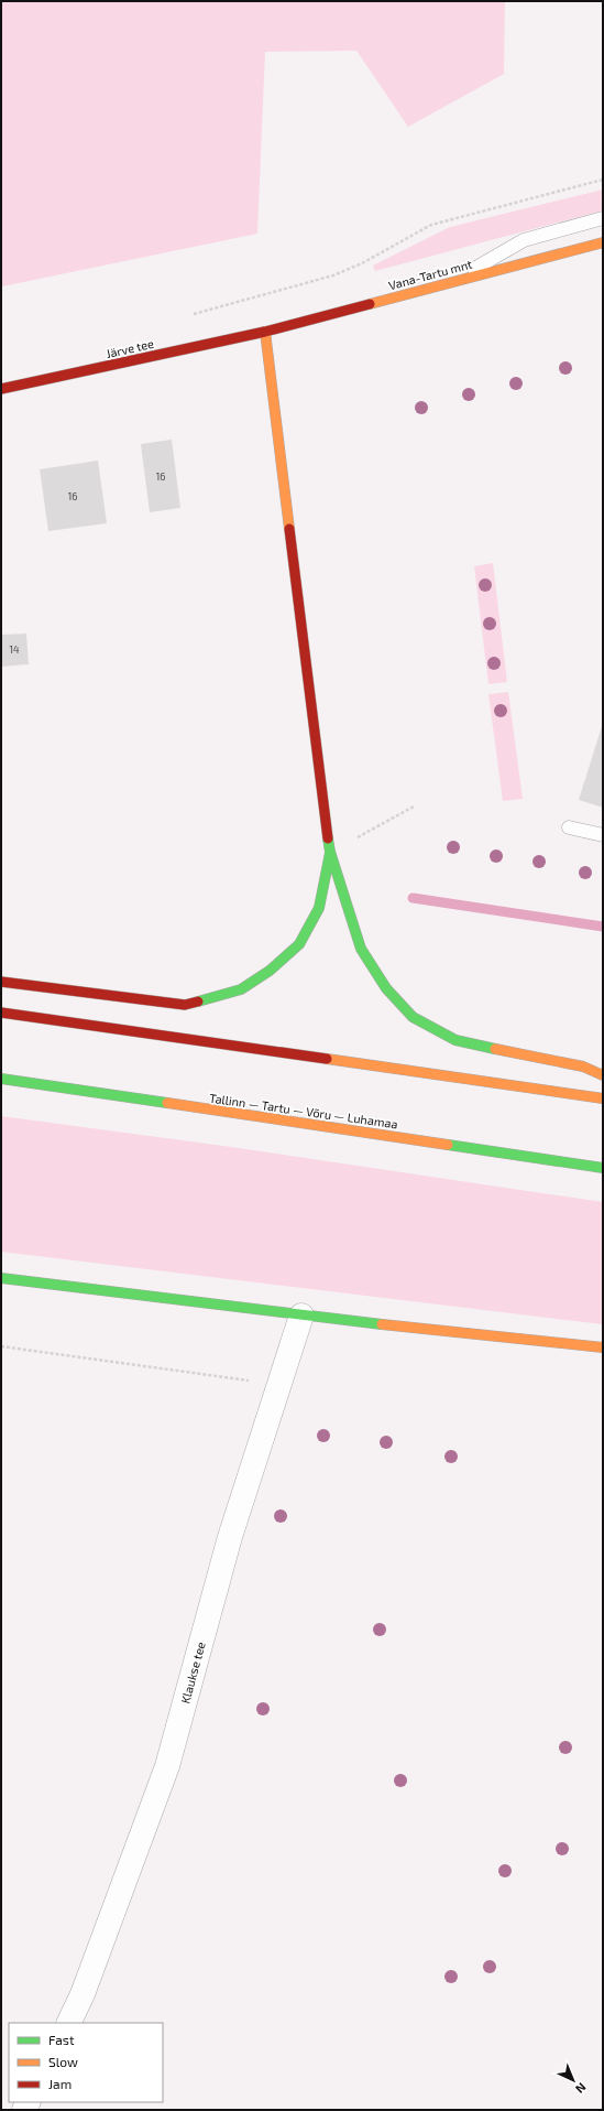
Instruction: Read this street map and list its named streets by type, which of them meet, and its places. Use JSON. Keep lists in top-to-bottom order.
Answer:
{
  "streets": {
    "main road": ["Vana-Tartu mnt", "Järve tee", "Tallinn — Tartu — Võru — Luhamaa"],
    "street": ["Klaukse tee"]
  },
  "crossings": [
    ["Vana-Tartu mnt", "Järve tee"]
  ],
  "house_numbers": ["16", "16", "14"],
  "legend": ["Fast", "Slow", "Jam"],
  "north": "bottom right"
}
